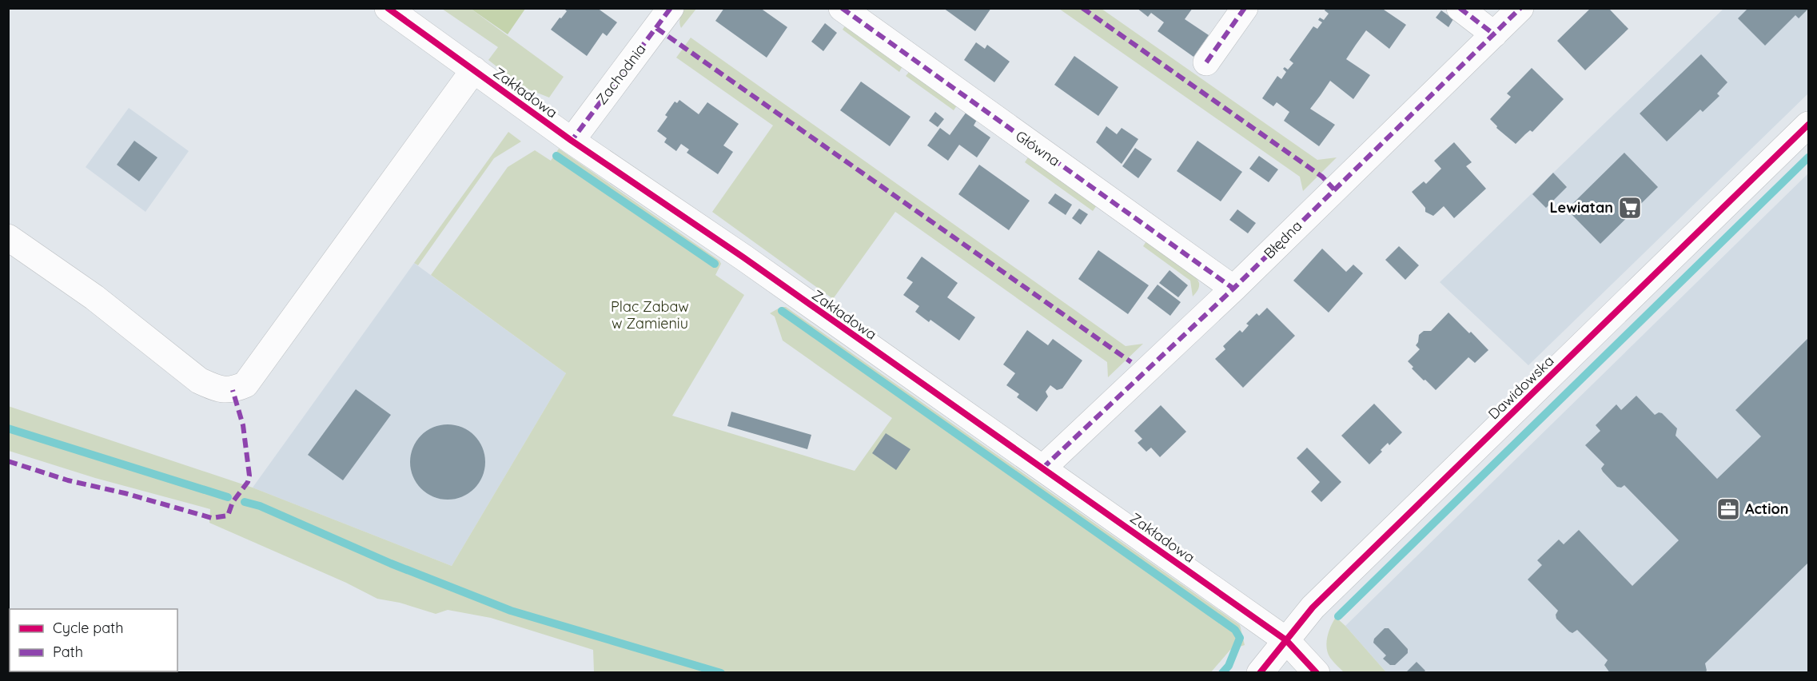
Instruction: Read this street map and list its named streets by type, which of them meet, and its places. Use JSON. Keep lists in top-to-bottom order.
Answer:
{
  "streets": {
    "street": [
      "Zachodnia",
      "Zakładowa",
      "Główna",
      "Błędna",
      "Dawidowska"
    ]
  },
  "crossings": [
    ["Zachodnia", "Zakładowa"],
    ["Zakładowa", "Błędna"],
    ["Zakładowa", "Dawidowska"],
    ["Główna", "Błędna"]
  ],
  "parks": ["Plac Zabaw w Zamieniu"],
  "places": {
    "supermarket": ["Lewiatan"],
    "office": ["Action"]
  },
  "legend": ["Cycle path", "Path"]
}
